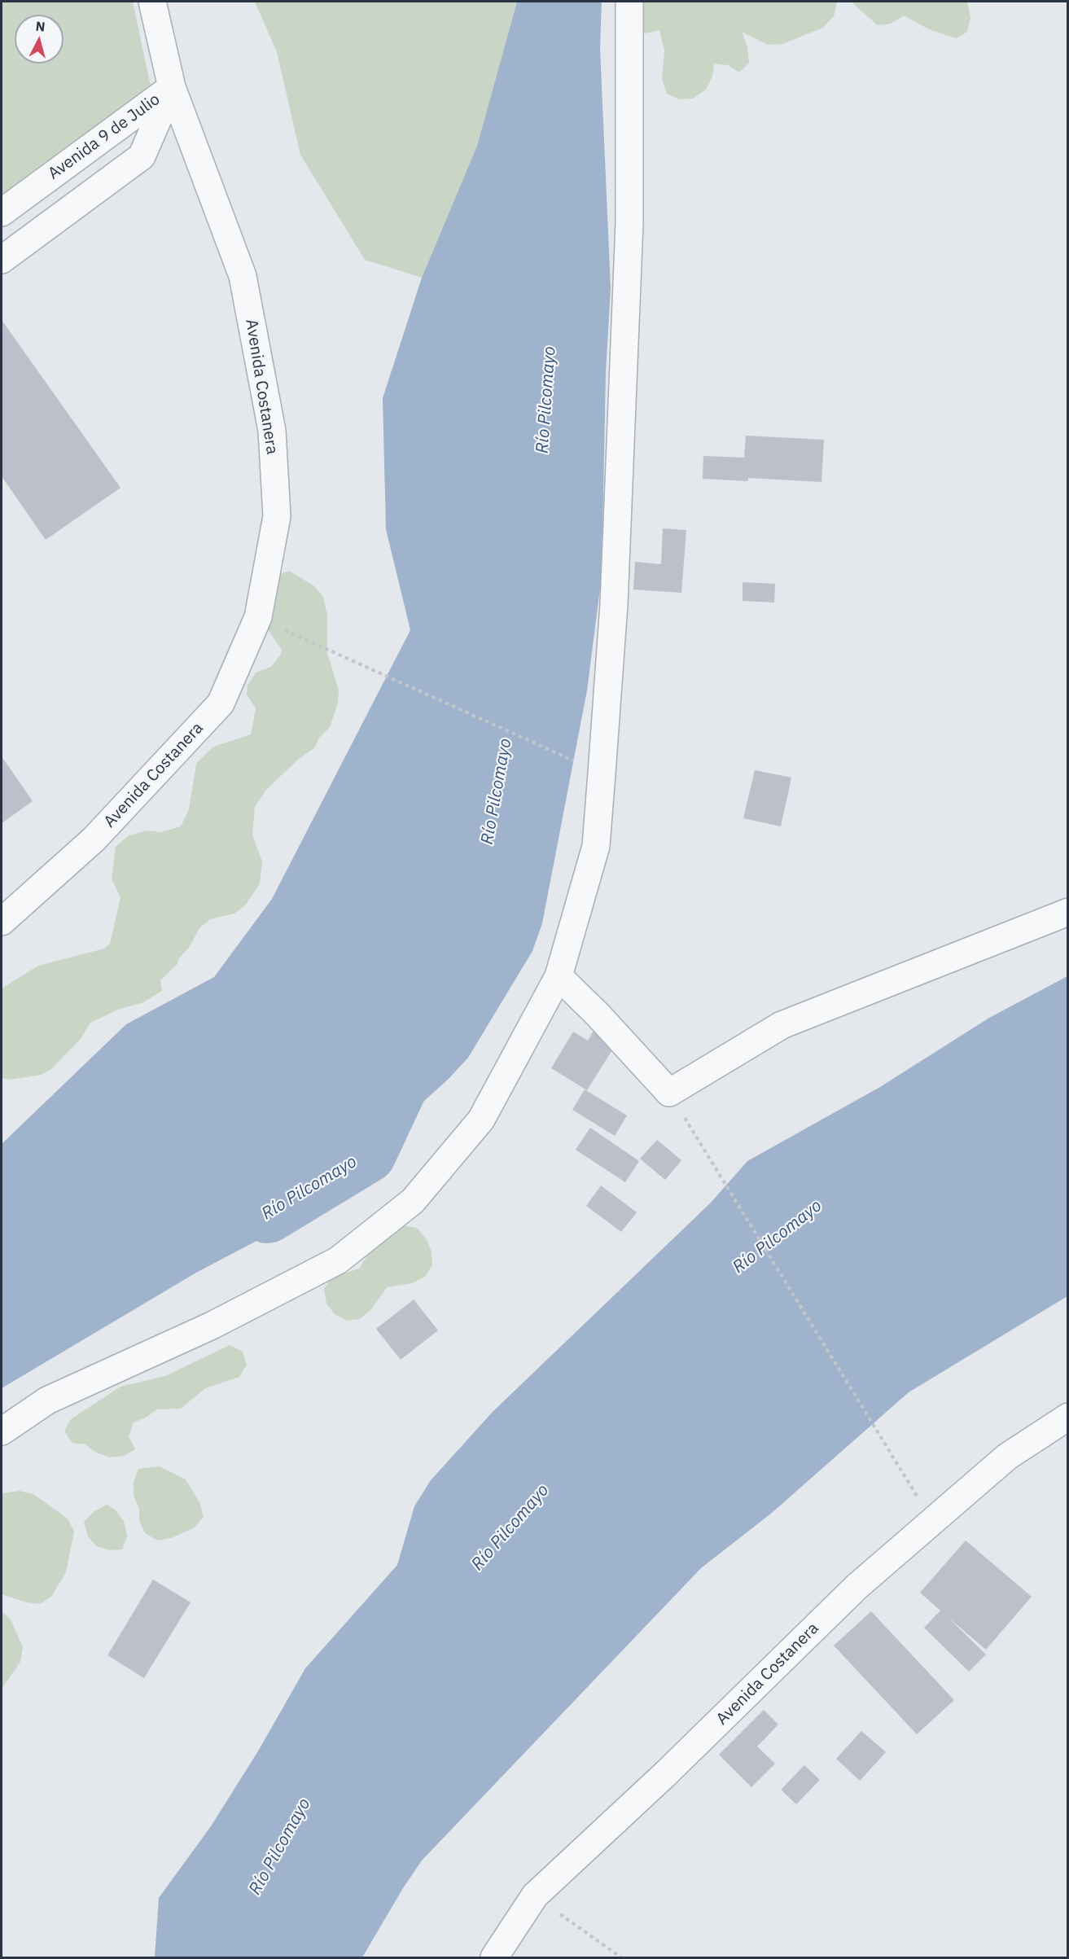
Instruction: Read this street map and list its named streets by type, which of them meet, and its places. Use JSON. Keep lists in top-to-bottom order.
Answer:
{
  "streets": {
    "street": ["Avenida 9 de Julio", "Avenida Costanera"]
  },
  "crossings": [
    ["Avenida 9 de Julio", "Avenida Costanera"]
  ],
  "water": ["Río Pilcomayo"],
  "north": "top"
}
